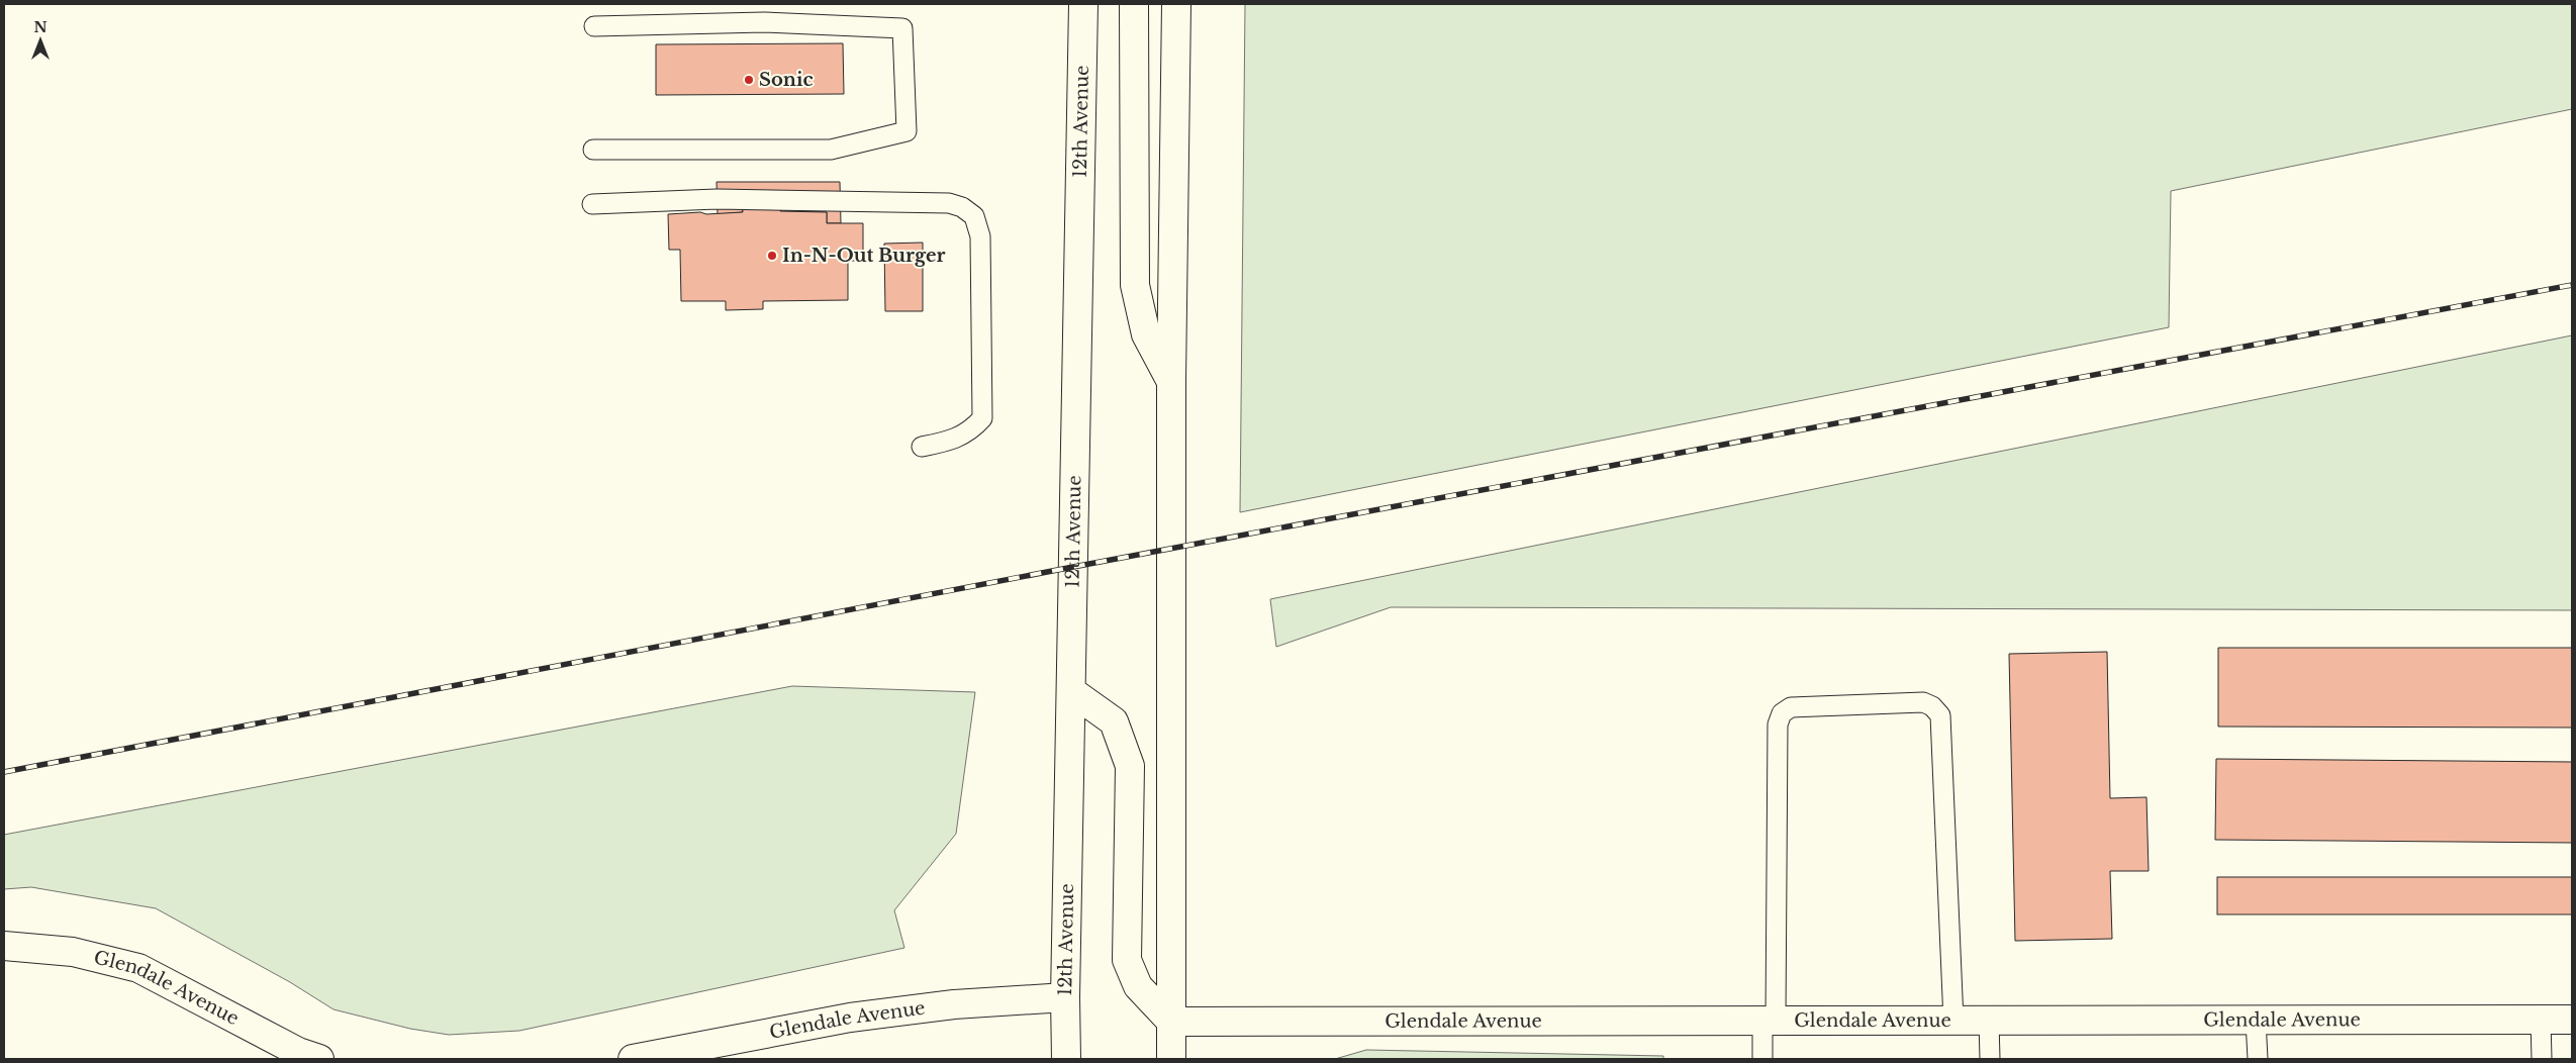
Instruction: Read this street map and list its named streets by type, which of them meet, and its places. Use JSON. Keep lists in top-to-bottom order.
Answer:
{
  "streets": {
    "main road": ["12th Avenue", "Glendale Avenue"]
  },
  "crossings": [
    ["12th Avenue", "Glendale Avenue"]
  ],
  "places": ["Sonic", "In-N-Out Burger"],
  "north": "top"
}
